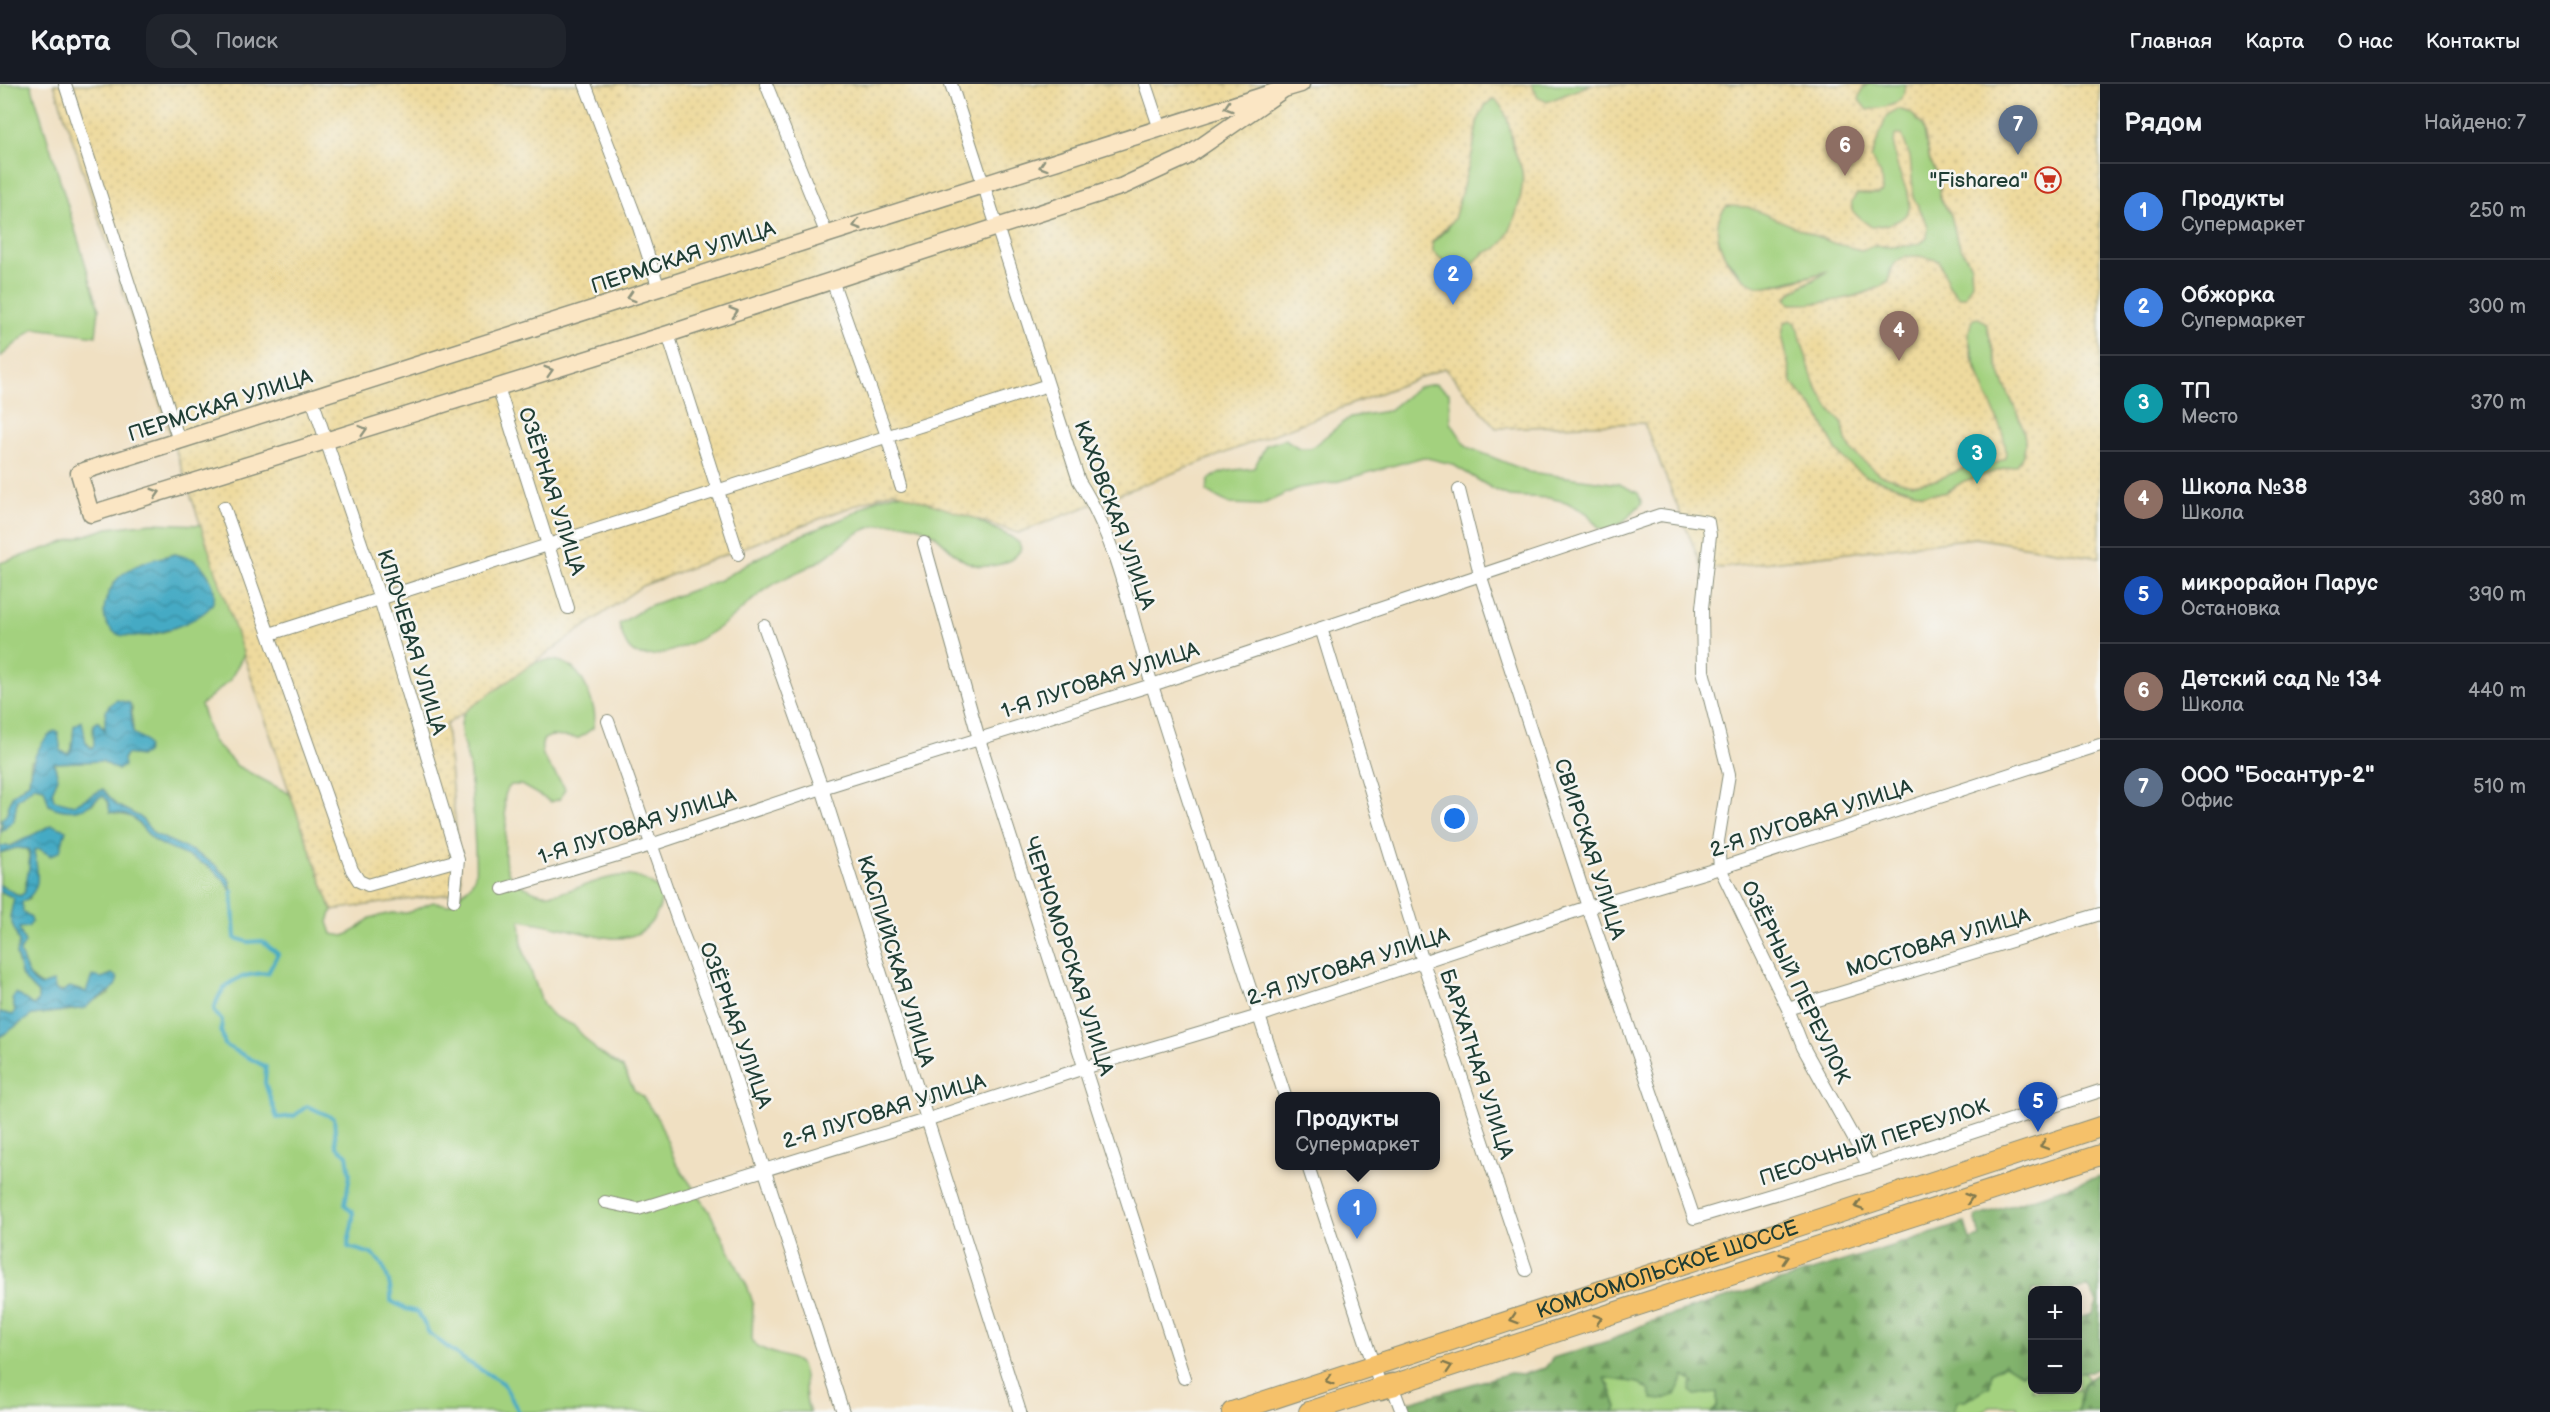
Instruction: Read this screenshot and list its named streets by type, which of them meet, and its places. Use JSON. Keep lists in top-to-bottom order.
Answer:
{
  "streets": {
    "main road": ["КОМСОМОЛЬСКОЕ ШОССЕ"],
    "street": [
      "ПЕРМСКАЯ УЛИЦА",
      "ОЗЁРНАЯ УЛИЦА",
      "КАХОВСКАЯ УЛИЦА",
      "КЛЮЧЕВАЯ УЛИЦА",
      "1-Я ЛУГОВАЯ УЛИЦА",
      "2-Я ЛУГОВАЯ УЛИЦА",
      "СВИРСКАЯ УЛИЦА",
      "МОСТОВАЯ УЛИЦА",
      "ЧЕРНОМОРСКАЯ УЛИЦА",
      "КАСПИЙСКАЯ УЛИЦА",
      "ОЗЁРНЫЙ ПЕРЕУЛОК",
      "БАРХАТНАЯ УЛИЦА",
      "ПЕСОЧНЫЙ ПЕРЕУЛОК"
    ]
  },
  "crossings": [
    ["ПЕРМСКАЯ УЛИЦА", "КАХОВСКАЯ УЛИЦА"],
    ["ПЕРМСКАЯ УЛИЦА", "КЛЮЧЕВАЯ УЛИЦА"],
    ["ОЗЁРНАЯ УЛИЦА", "1-Я ЛУГОВАЯ УЛИЦА"],
    ["ОЗЁРНАЯ УЛИЦА", "2-Я ЛУГОВАЯ УЛИЦА"],
    ["КАХОВСКАЯ УЛИЦА", "1-Я ЛУГОВАЯ УЛИЦА"],
    ["КАХОВСКАЯ УЛИЦА", "2-Я ЛУГОВАЯ УЛИЦА"],
    ["1-Я ЛУГОВАЯ УЛИЦА", "СВИРСКАЯ УЛИЦА"],
    ["1-Я ЛУГОВАЯ УЛИЦА", "ЧЕРНОМОРСКАЯ УЛИЦА"],
    ["1-Я ЛУГОВАЯ УЛИЦА", "КАСПИЙСКАЯ УЛИЦА"],
    ["1-Я ЛУГОВАЯ УЛИЦА", "ОЗЁРНЫЙ ПЕРЕУЛОК"],
    ["1-Я ЛУГОВАЯ УЛИЦА", "БАРХАТНАЯ УЛИЦА"],
    ["2-Я ЛУГОВАЯ УЛИЦА", "СВИРСКАЯ УЛИЦА"],
    ["2-Я ЛУГОВАЯ УЛИЦА", "ЧЕРНОМОРСКАЯ УЛИЦА"],
    ["2-Я ЛУГОВАЯ УЛИЦА", "КАСПИЙСКАЯ УЛИЦА"],
    ["2-Я ЛУГОВАЯ УЛИЦА", "ОЗЁРНЫЙ ПЕРЕУЛОК"],
    ["2-Я ЛУГОВАЯ УЛИЦА", "БАРХАТНАЯ УЛИЦА"],
    ["СВИРСКАЯ УЛИЦА", "ПЕСОЧНЫЙ ПЕРЕУЛОК"],
    ["МОСТОВАЯ УЛИЦА", "ОЗЁРНЫЙ ПЕРЕУЛОК"],
    ["ОЗЁРНЫЙ ПЕРЕУЛОК", "ПЕСОЧНЫЙ ПЕРЕУЛОК"]
  ],
  "places": {
    "supermarket": ["\"Fisharea\""]
  },
  "page": {
    "header": "Карта",
    "search": "Поиск",
    "nav": [
      "Главная",
      "Карта",
      "О нас",
      "Контакты"
    ],
    "heading": ["Рядом", "Найдено: 7"],
    "pins": [
      "7",
      "6",
      "2",
      "4",
      "3",
      "5",
      "1"
    ],
    "list": [
      {
        "mark": "1",
        "name": "Продукты",
        "note": "Супермаркет",
        "value": "250 m"
      },
      {
        "mark": "2",
        "name": "Обжорка",
        "note": "Супермаркет",
        "value": "300 m"
      },
      {
        "mark": "3",
        "name": "ТП",
        "note": "Место",
        "value": "370 m"
      },
      {
        "mark": "4",
        "name": "Школа №38",
        "note": "Школа",
        "value": "380 m"
      },
      {
        "mark": "5",
        "name": "микрорайон Парус",
        "note": "Остановка",
        "value": "390 m"
      },
      {
        "mark": "6",
        "name": "Детский сад № 134",
        "note": "Школа",
        "value": "440 m"
      },
      {
        "mark": "7",
        "name": "ООО \"Босантур-2\"",
        "note": "Офис",
        "value": "510 m"
      }
    ],
    "popup": ["Продукты", "Супермаркет"],
    "map_buttons": ["+", "−"]
  }
}
